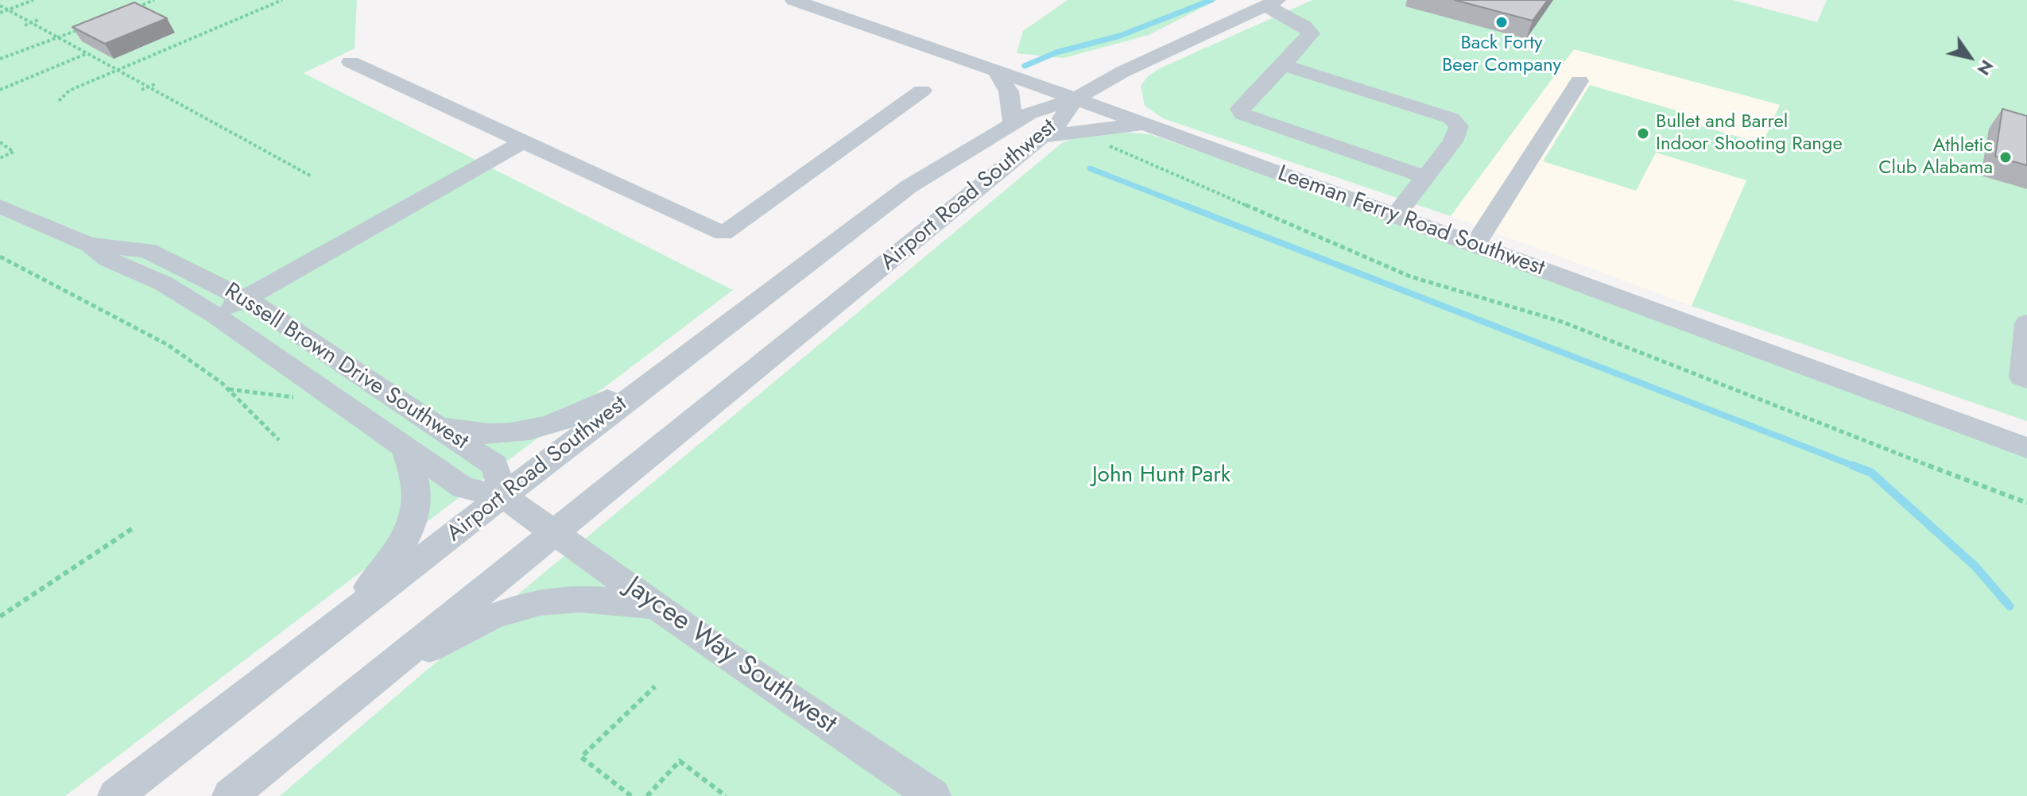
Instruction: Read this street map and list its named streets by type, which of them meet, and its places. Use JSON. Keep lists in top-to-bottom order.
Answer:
{
  "streets": {
    "street": [
      "Airport Road Southwest",
      "Leeman Ferry Road Southwest",
      "Russell Brown Drive Southwest",
      "Jaycee Way Southwest"
    ]
  },
  "crossings": [
    ["Airport Road Southwest", "Leeman Ferry Road Southwest"],
    ["Airport Road Southwest", "Russell Brown Drive Southwest"],
    ["Airport Road Southwest", "Jaycee Way Southwest"],
    ["Russell Brown Drive Southwest", "Jaycee Way Southwest"]
  ],
  "parks": ["John Hunt Park"],
  "places": ["Back Forty Beer Company", "Bullet and Barrel Indoor Shooting Range", "Athletic Club Alabama"],
  "north": "bottom right"
}
